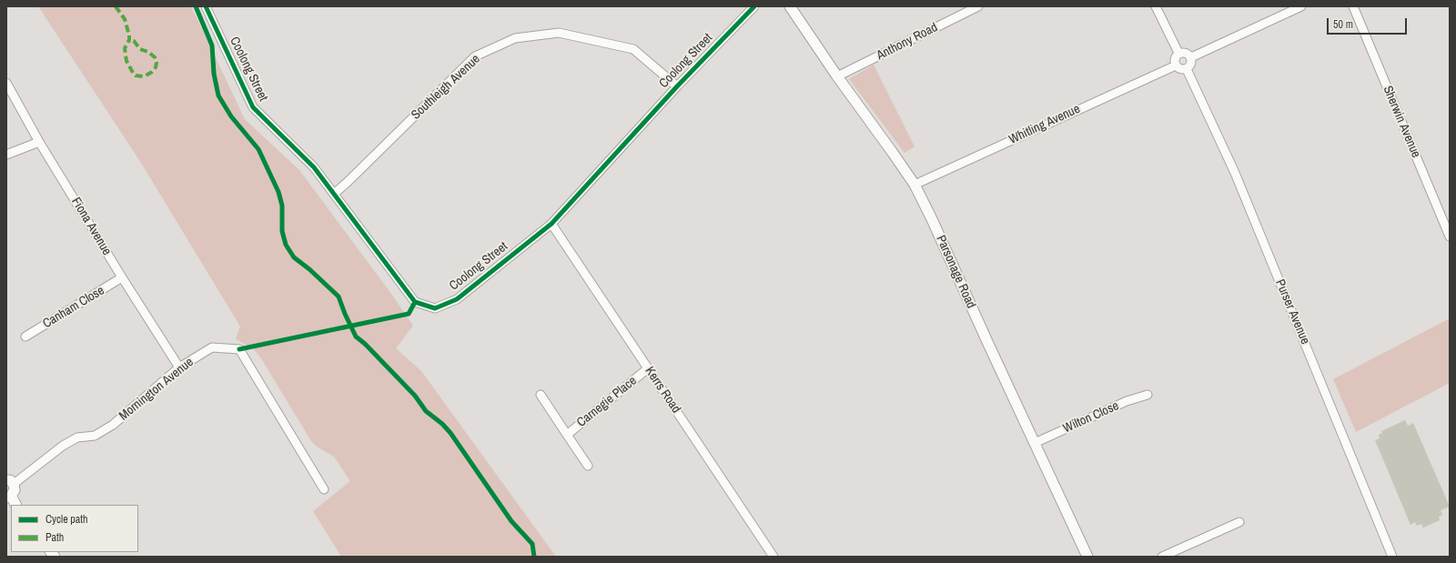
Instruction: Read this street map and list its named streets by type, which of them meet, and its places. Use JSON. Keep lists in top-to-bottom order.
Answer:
{
  "streets": {
    "street": [
      "Anthony Road",
      "Coolong Street",
      "Southleigh Avenue",
      "Sherwin Avenue",
      "Whitling Avenue",
      "Fiona Avenue",
      "Parsonage Road",
      "Canham Close",
      "Purser Avenue",
      "Mornington Avenue",
      "Kerrs Road",
      "Carnegie Place",
      "Wilton Close"
    ]
  },
  "crossings": [
    ["Anthony Road", "Parsonage Road"],
    ["Coolong Street", "Southleigh Avenue"],
    ["Coolong Street", "Kerrs Road"],
    ["Whitling Avenue", "Parsonage Road"],
    ["Whitling Avenue", "Purser Avenue"],
    ["Fiona Avenue", "Canham Close"],
    ["Fiona Avenue", "Mornington Avenue"],
    ["Parsonage Road", "Wilton Close"],
    ["Kerrs Road", "Carnegie Place"]
  ],
  "legend": ["Cycle path", "Path"],
  "scale_bar": "50 m"
}
